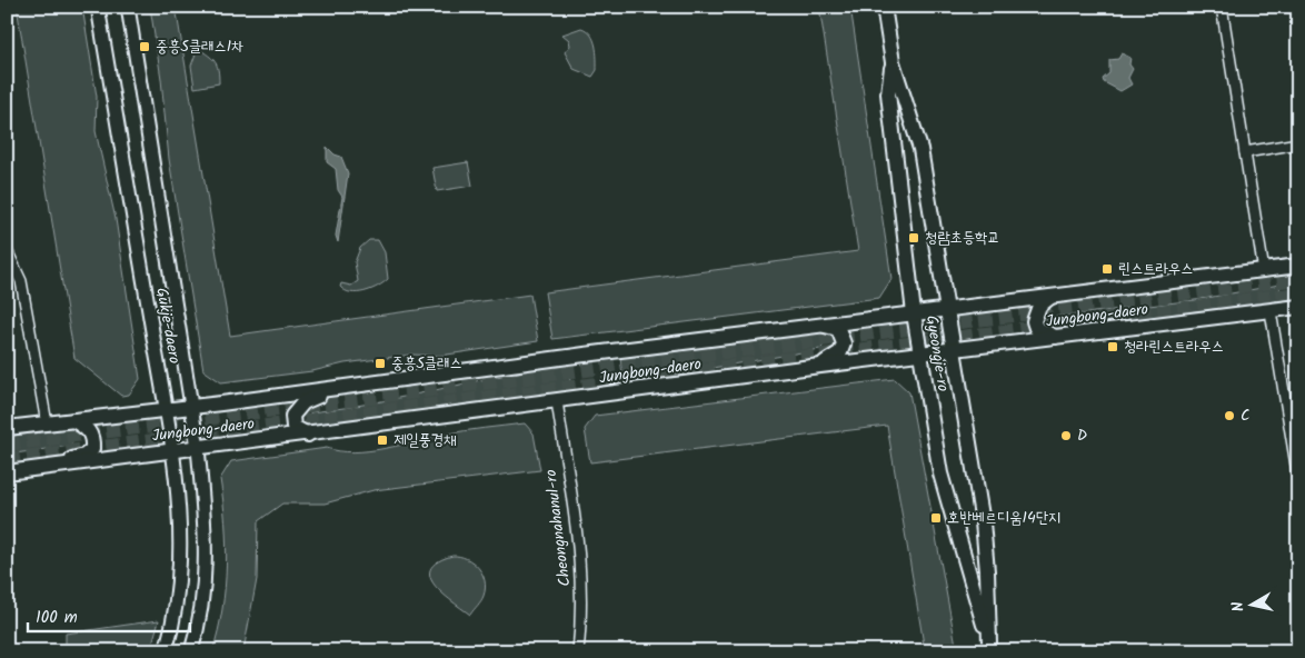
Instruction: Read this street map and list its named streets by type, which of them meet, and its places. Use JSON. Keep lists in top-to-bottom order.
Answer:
{
  "streets": {
    "main road": ["Jungbong-daero", "Gyeongje-ro"],
    "street": ["Gukje-daero", "Cheongnahanul-ro"]
  },
  "crossings": [
    ["Jungbong-daero", "Gukje-daero"],
    ["Jungbong-daero", "Gyeongje-ro"],
    ["Jungbong-daero", "Cheongnahanul-ro"]
  ],
  "places": {
    "transit": [
      "중흥S클래스1차",
      "청람초등학교",
      "린스트라우스",
      "청라린스트라우스",
      "중흥S클래스",
      "제일풍경채",
      "호반베르디움14단지"
    ],
    "other": ["C", "D"]
  },
  "scale_bar": "100 m",
  "north": "left"
}
